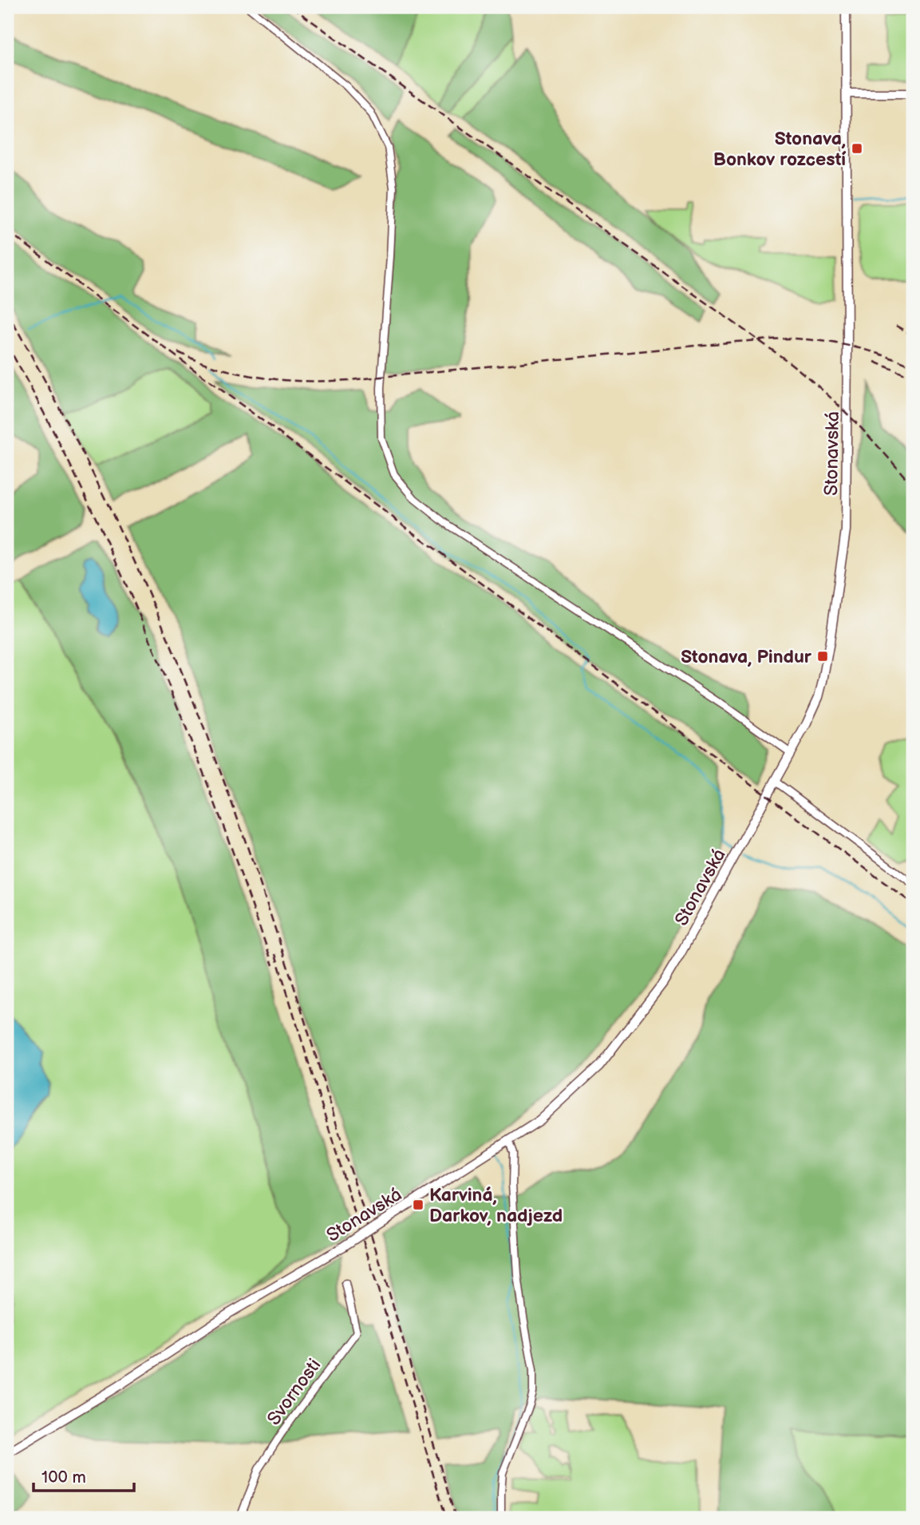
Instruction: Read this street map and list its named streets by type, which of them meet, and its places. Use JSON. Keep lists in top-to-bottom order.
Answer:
{
  "streets": {
    "street": ["Stonavská", "Svornosti"]
  },
  "places": {
    "transit": ["Stonava, Bonkov rozcestí", "Stonava, Pindur", "Karviná, Darkov, nadjezd"]
  },
  "scale_bar": "100 m"
}
